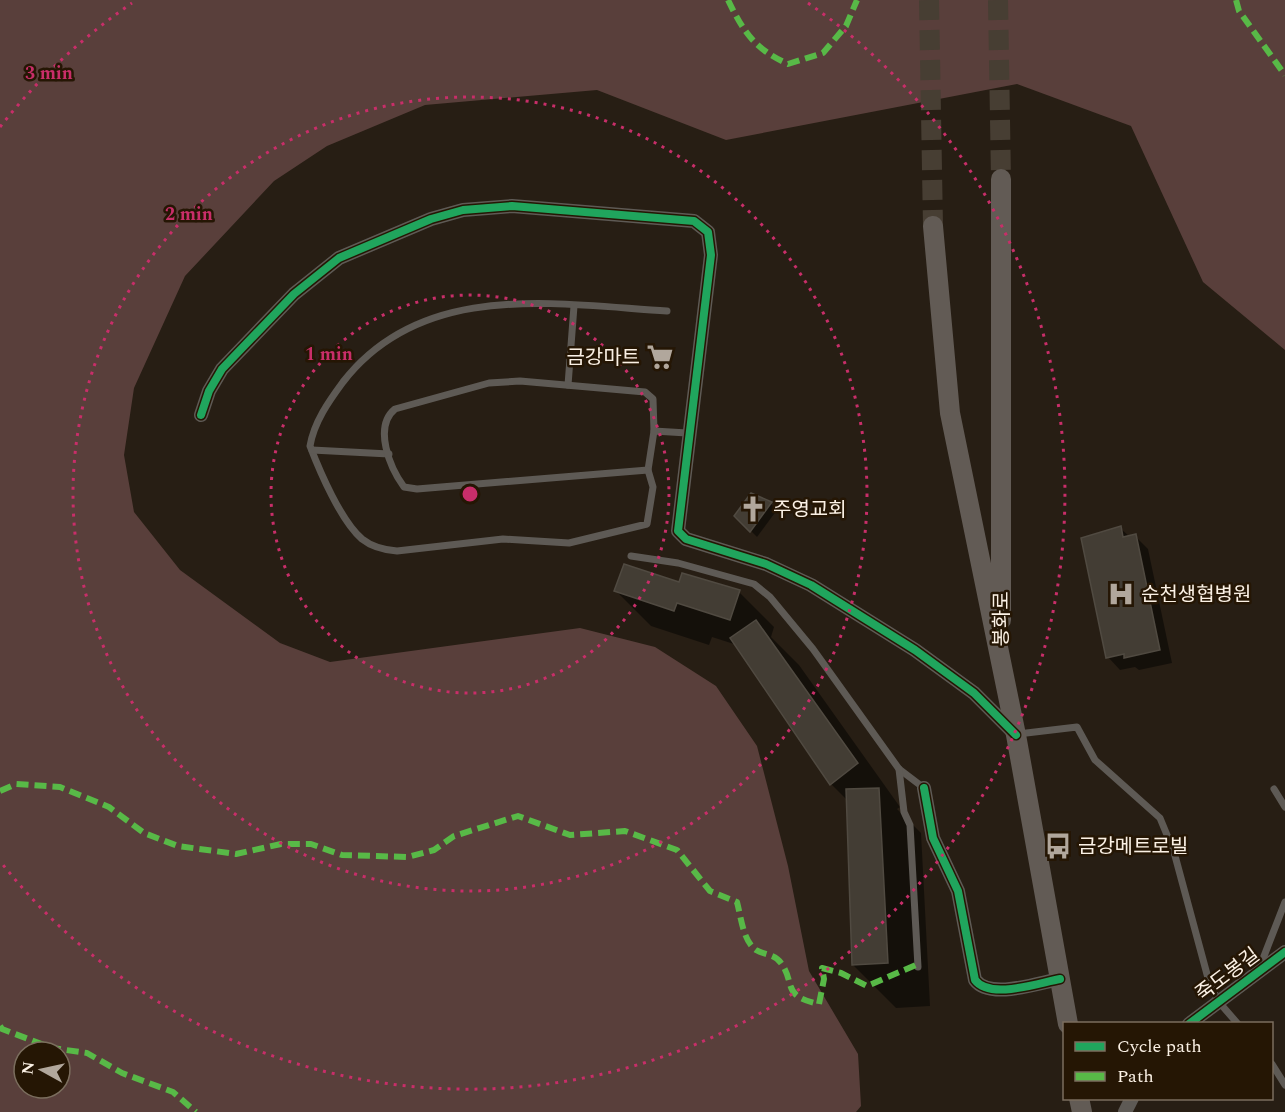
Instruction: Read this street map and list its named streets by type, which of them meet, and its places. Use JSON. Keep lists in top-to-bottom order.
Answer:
{
  "streets": {
    "main road": ["봉화로"],
    "street": ["죽도봉길"]
  },
  "places": {
    "supermarket": ["금강마트"],
    "church": ["주영교회"],
    "hospital": ["순천생협병원"],
    "bus stop": ["금강메트로빌"]
  },
  "legend": ["Cycle path", "Path"],
  "north": "left",
  "rings": ["3 min", "2 min", "1 min"]
}
